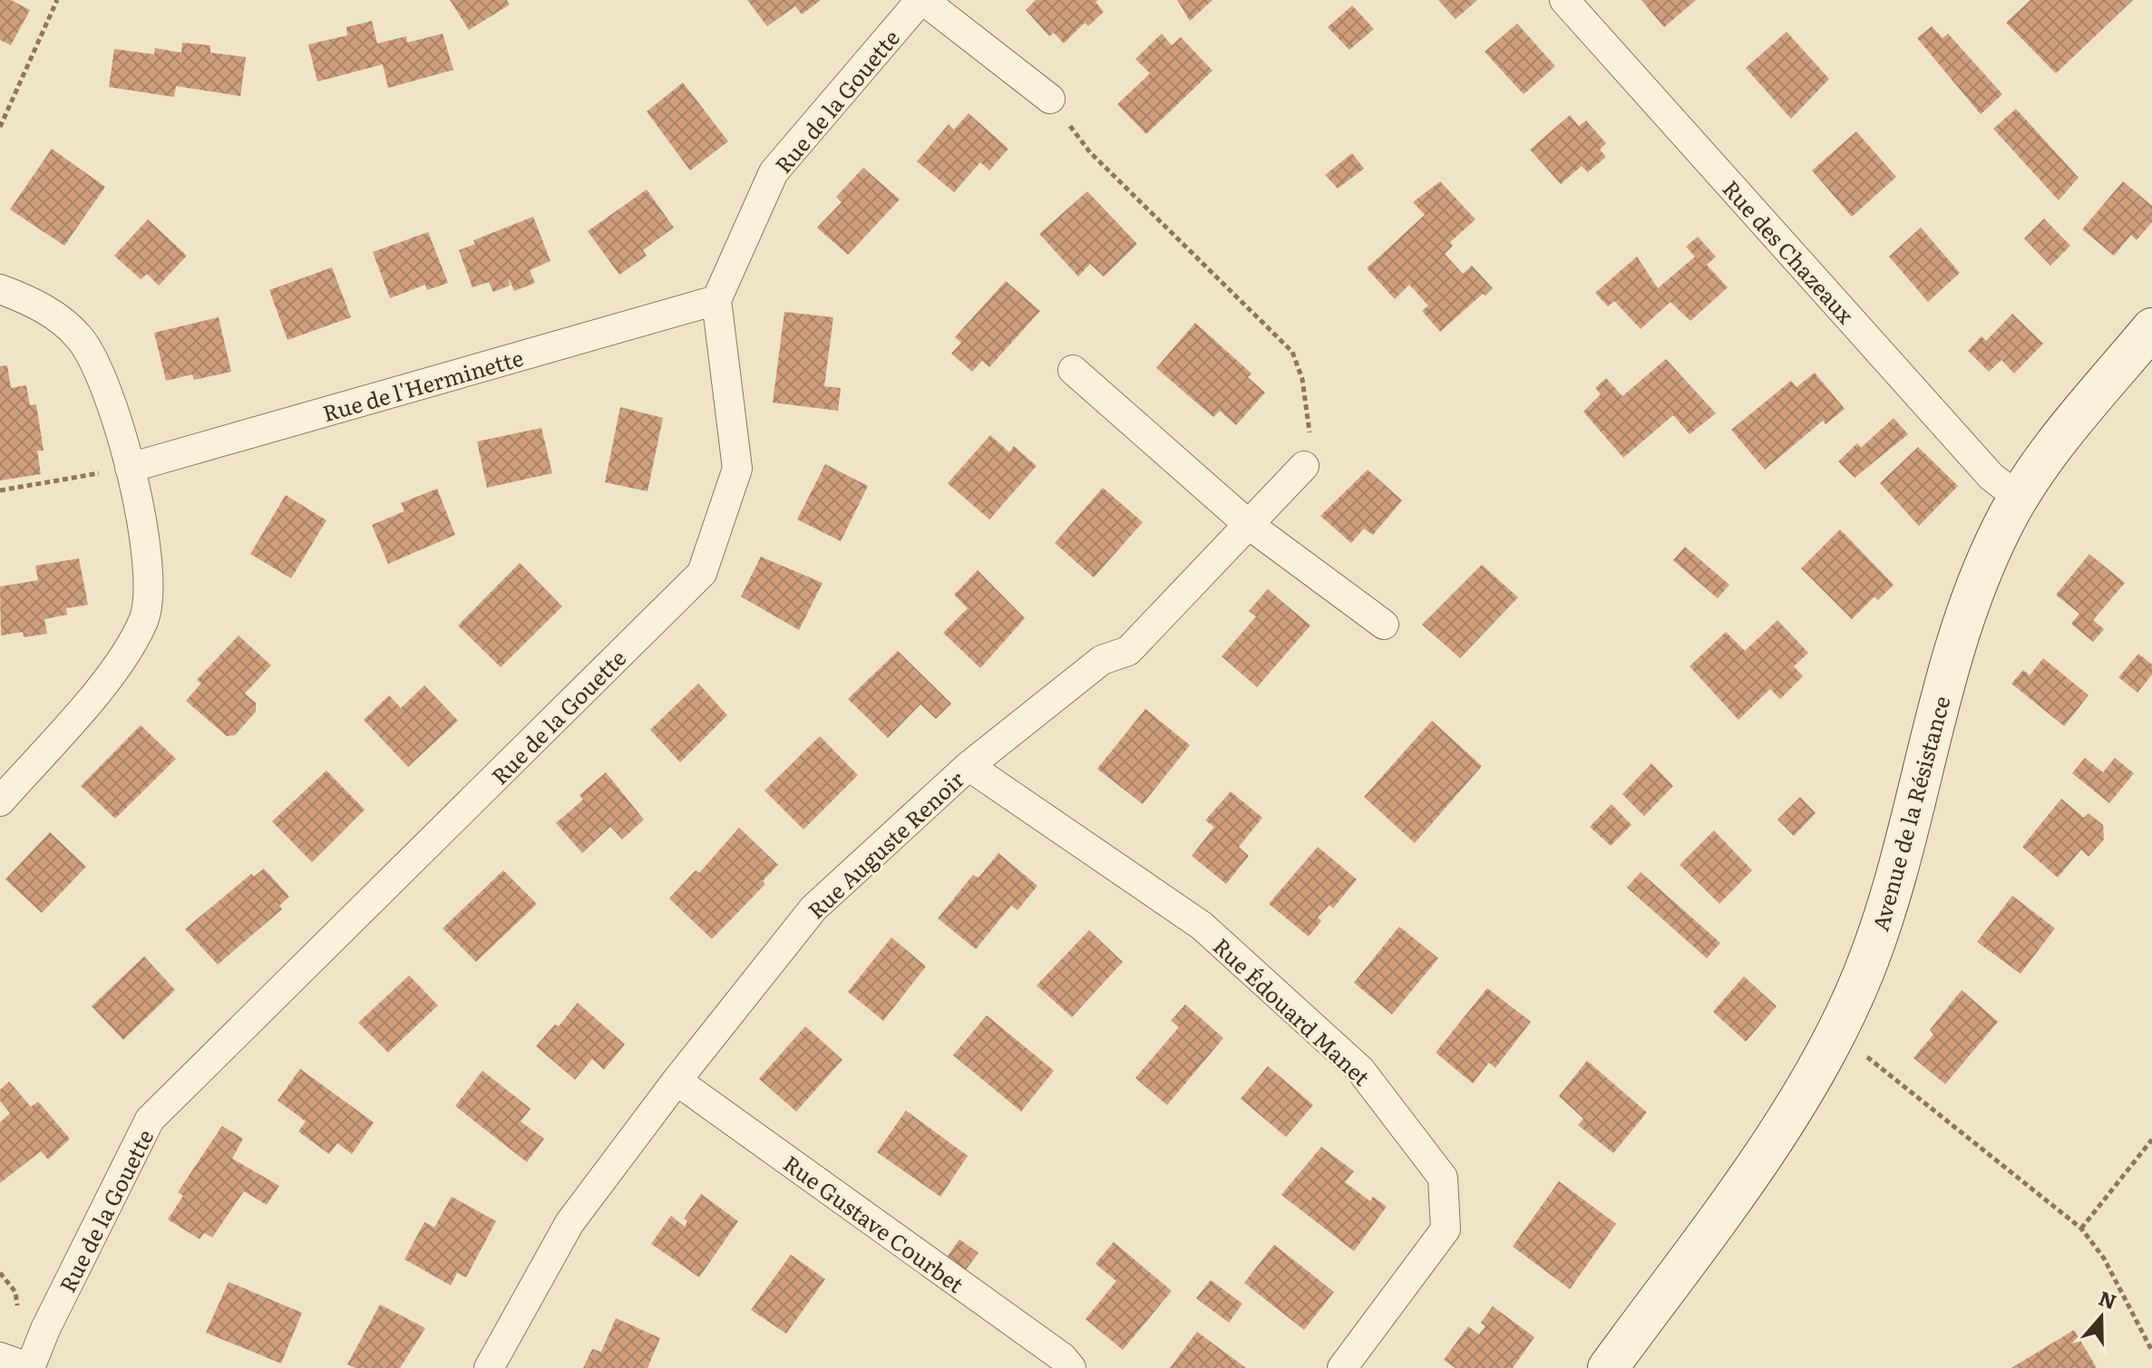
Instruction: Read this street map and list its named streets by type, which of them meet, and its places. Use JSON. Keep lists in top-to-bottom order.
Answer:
{
  "streets": {
    "main road": ["Avenue de la Résistance"],
    "street": [
      "Rue de la Gouette",
      "Rue des Chazeaux",
      "Rue de l'Herminette",
      "Rue Auguste Renoir",
      "Rue Édouard Manet",
      "Rue Gustave Courbet"
    ]
  },
  "crossings": [
    ["Rue de la Gouette", "Rue de l'Herminette"],
    ["Rue des Chazeaux", "Avenue de la Résistance"],
    ["Rue Auguste Renoir", "Rue Édouard Manet"],
    ["Rue Auguste Renoir", "Rue Gustave Courbet"]
  ],
  "north": "top"
}
